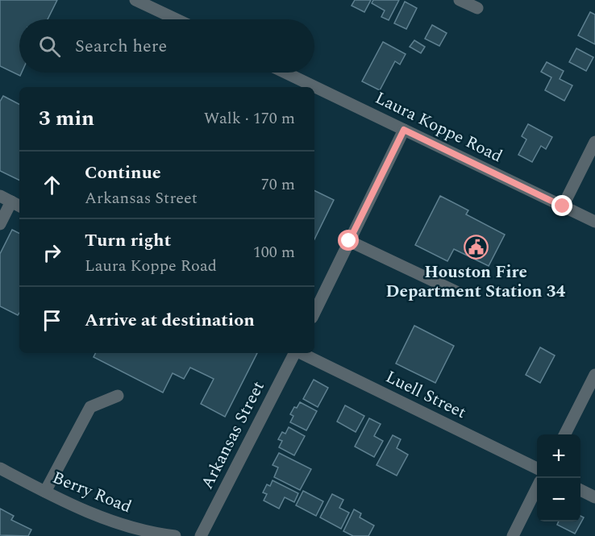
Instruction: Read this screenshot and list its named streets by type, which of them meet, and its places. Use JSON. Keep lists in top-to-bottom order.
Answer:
{
  "streets": {
    "street": [
      "Laura Koppe Road",
      "Luell Street",
      "Arkansas Street",
      "Berry Road"
    ]
  },
  "places": {
    "public building": ["Houston Fire Department Station 34"]
  },
  "page": {
    "search": "Search here",
    "heading": ["3 min", "Walk · 170 m"],
    "list": [
      ["Continue", "Arkansas Street", "70 m"],
      ["Turn right", "Laura Koppe Road", "100 m"],
      "Arrive at destination"
    ],
    "map_buttons": ["+", "−"]
  }
}
